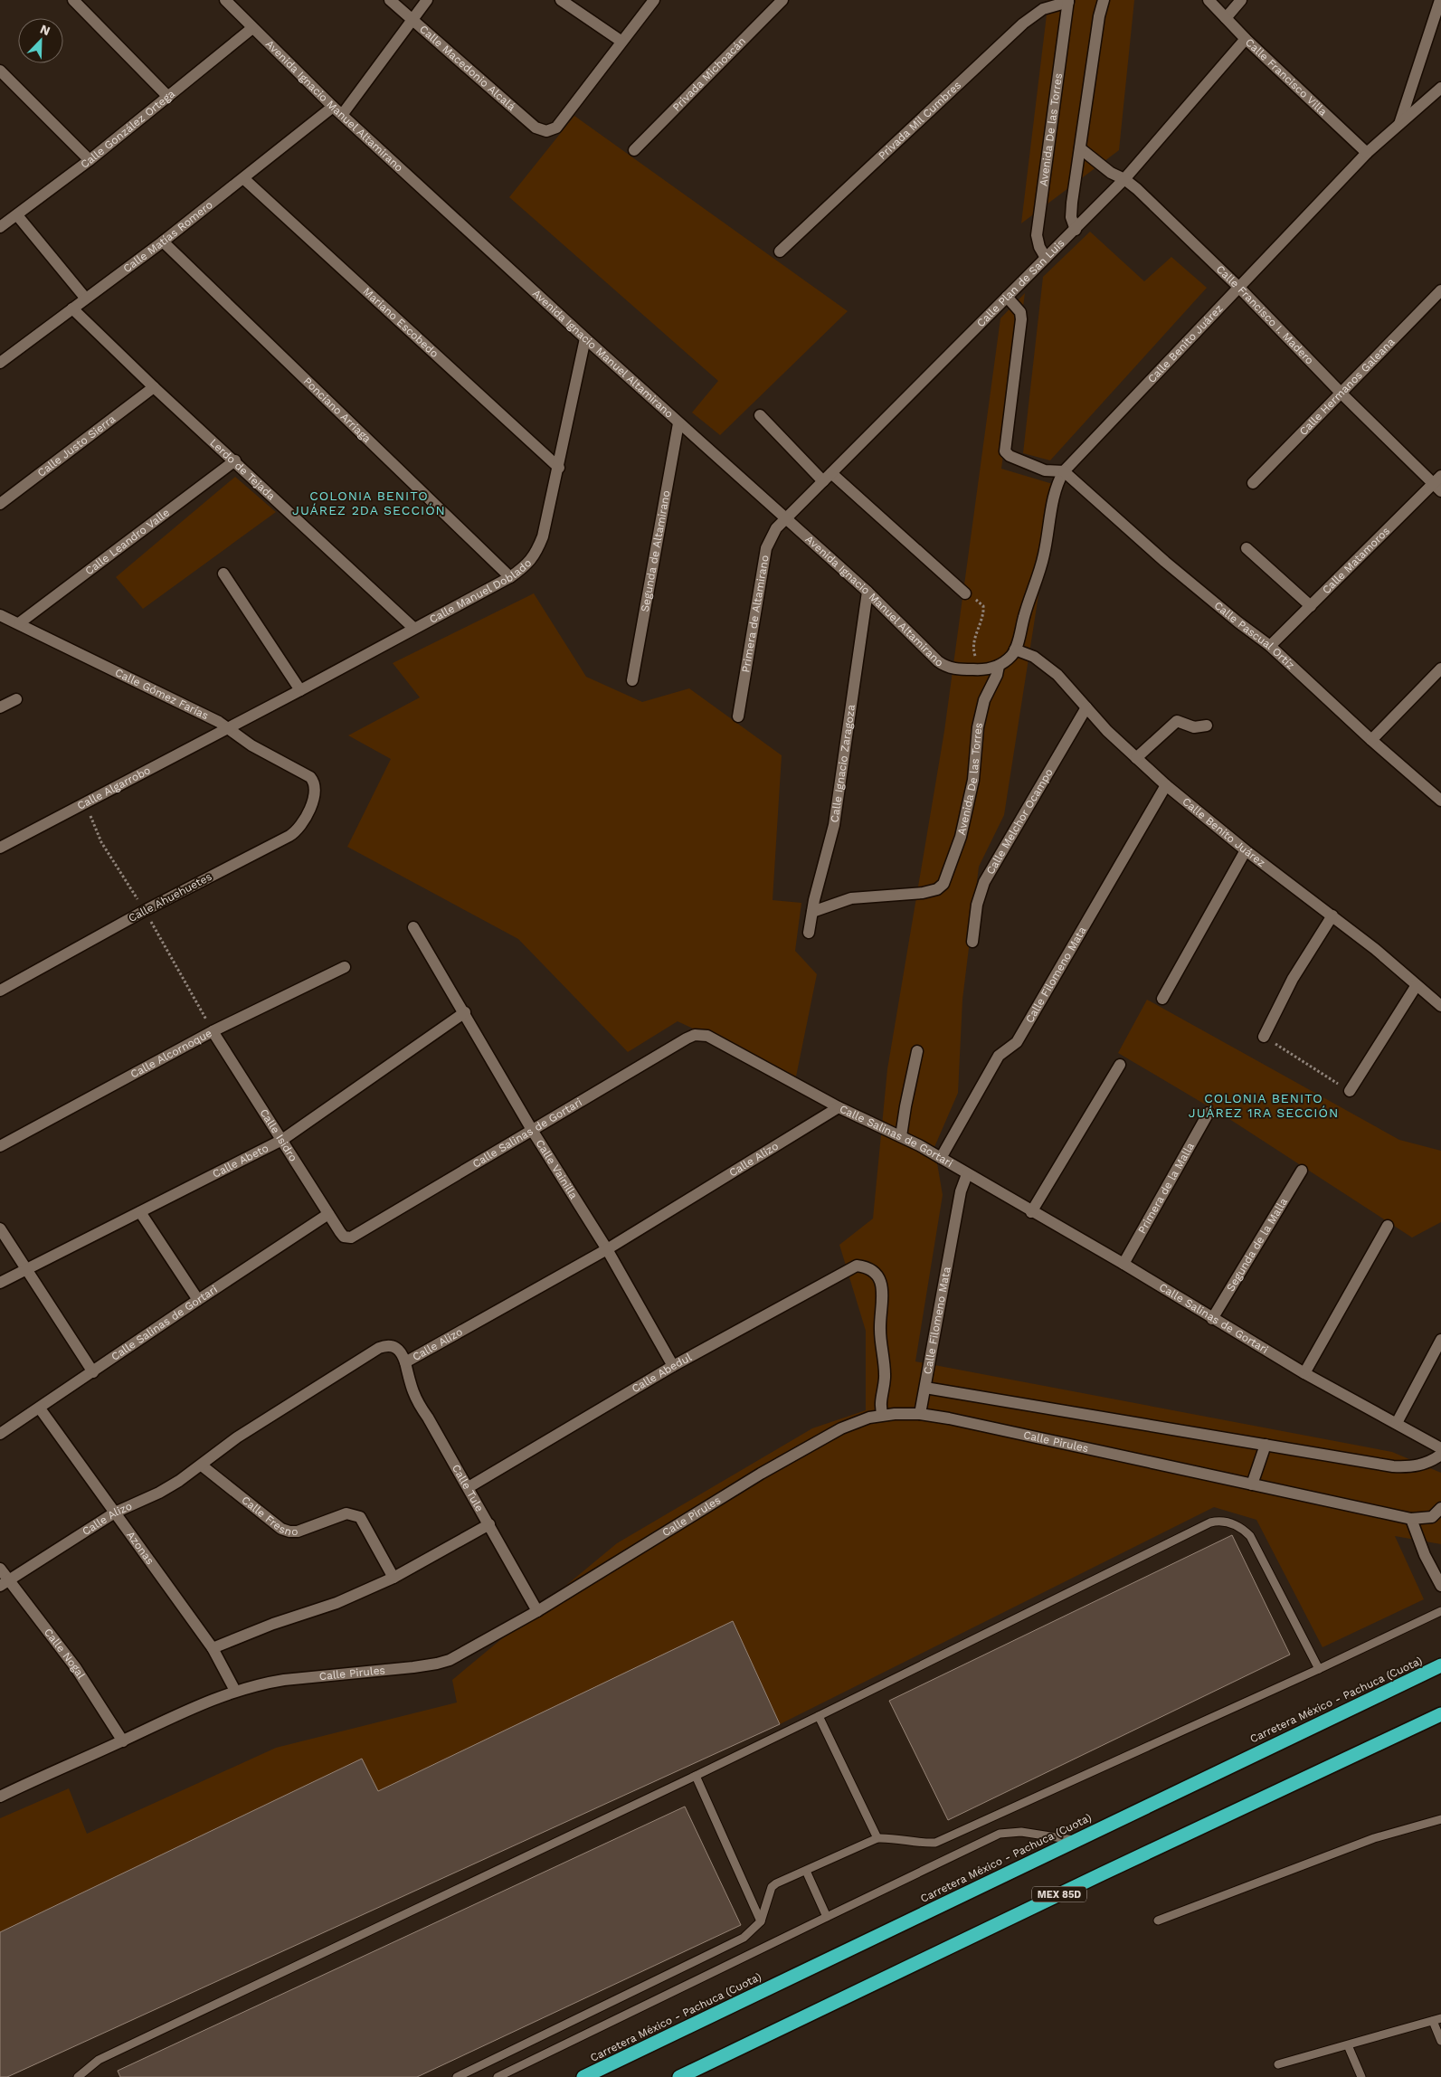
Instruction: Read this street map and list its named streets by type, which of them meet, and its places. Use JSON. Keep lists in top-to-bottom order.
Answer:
{
  "streets": {
    "highway": ["Carretera México - Pachuca (Cuota)", "MEX 85D"],
    "street": [
      "Calle Macedonio Alcalá",
      "Privada Michoacán",
      "Calle Francisco Villa",
      "Avenida Ignacio Manuel Altamirano",
      "Privada Mil Cumbres",
      "Calle González Ortega",
      "Avenida De las Torres",
      "Calle Matías Romero",
      "Calle Plan de San Luis",
      "Calle Francisco I. Madero",
      "Mariano Escobedo",
      "Calle Benito Juárez",
      "Calle Hermanos Galeana",
      "Ponciano Arriaga",
      "Calle Justo Sierra",
      "Lerdo de Tejada",
      "Calle Leandro Valle",
      "Segunda de Altamirano",
      "Calle Matamoros",
      "Calle Manuel Doblado",
      "Primera de Altamirano",
      "Calle Pascual Ortíz",
      "Calle Gómez Farías",
      "Calle Ignacio Zaragoza",
      "Calle Algarrobo",
      "Calle Melchor Ocampo",
      "Calle Ahuehuetes",
      "Calle Filomeno Mata",
      "Calle Alcornoque",
      "Calle Salinas de Gortari",
      "Calle Isidro",
      "Calle Alizo",
      "Calle Abeto",
      "Calle Vainilla",
      "Primera de la Malla",
      "Segunda de la Malla",
      "Calle Abedul",
      "Calle Pirules",
      "Calle Tule",
      "Calle Fresno",
      "Azonas",
      "Calle Nogal"
    ]
  },
  "crossings": [
    ["Calle Francisco Villa", "Calle Plan de San Luis"],
    ["Calle Francisco Villa", "Calle Benito Juárez"],
    ["Avenida Ignacio Manuel Altamirano", "Calle González Ortega"],
    ["Avenida Ignacio Manuel Altamirano", "Avenida De las Torres"],
    ["Avenida Ignacio Manuel Altamirano", "Calle Matías Romero"],
    ["Avenida Ignacio Manuel Altamirano", "Calle Plan de San Luis"],
    ["Avenida Ignacio Manuel Altamirano", "Calle Benito Juárez"],
    ["Avenida Ignacio Manuel Altamirano", "Segunda de Altamirano"],
    ["Avenida Ignacio Manuel Altamirano", "Calle Manuel Doblado"],
    ["Avenida Ignacio Manuel Altamirano", "Primera de Altamirano"],
    ["Avenida Ignacio Manuel Altamirano", "Calle Ignacio Zaragoza"],
    ["Privada Mil Cumbres", "Avenida De las Torres"],
    ["Avenida De las Torres", "Calle Plan de San Luis"],
    ["Avenida De las Torres", "Calle Benito Juárez"],
    ["Avenida De las Torres", "Calle Ignacio Zaragoza"],
    ["Calle Matías Romero", "Mariano Escobedo"],
    ["Calle Matías Romero", "Ponciano Arriaga"],
    ["Calle Matías Romero", "Lerdo de Tejada"],
    ["Calle Plan de San Luis", "Calle Francisco I. Madero"],
    ["Calle Plan de San Luis", "Primera de Altamirano"],
    ["Calle Francisco I. Madero", "Calle Benito Juárez"],
    ["Calle Francisco I. Madero", "Calle Hermanos Galeana"],
    ["Calle Francisco I. Madero", "Calle Matamoros"],
    ["Mariano Escobedo", "Calle Manuel Doblado"],
    ["Calle Benito Juárez", "Calle Pascual Ortíz"],
    ["Calle Benito Juárez", "Calle Melchor Ocampo"],
    ["Calle Benito Juárez", "Calle Filomeno Mata"],
    ["Ponciano Arriaga", "Calle Manuel Doblado"],
    ["Calle Justo Sierra", "Lerdo de Tejada"],
    ["Lerdo de Tejada", "Calle Leandro Valle"],
    ["Lerdo de Tejada", "Calle Manuel Doblado"],
    ["Calle Leandro Valle", "Calle Gómez Farías"],
    ["Calle Matamoros", "Calle Pascual Ortíz"],
    ["Calle Manuel Doblado", "Calle Gómez Farías"],
    ["Calle Manuel Doblado", "Calle Algarrobo"],
    ["Calle Gómez Farías", "Calle Algarrobo"],
    ["Calle Gómez Farías", "Calle Ahuehuetes"],
    ["Calle Filomeno Mata", "Calle Salinas de Gortari"],
    ["Calle Filomeno Mata", "Calle Pirules"],
    ["Calle Alcornoque", "Calle Isidro"],
    ["Calle Salinas de Gortari", "Calle Isidro"],
    ["Calle Salinas de Gortari", "Calle Alizo"],
    ["Calle Salinas de Gortari", "Calle Vainilla"],
    ["Calle Salinas de Gortari", "Primera de la Malla"],
    ["Calle Salinas de Gortari", "Segunda de la Malla"],
    ["Calle Salinas de Gortari", "Azonas"],
    ["Calle Isidro", "Calle Abeto"],
    ["Calle Alizo", "Calle Vainilla"],
    ["Calle Alizo", "Calle Tule"],
    ["Calle Alizo", "Calle Fresno"],
    ["Calle Alizo", "Azonas"],
    ["Calle Alizo", "Calle Nogal"],
    ["Calle Abeto", "Calle Vainilla"],
    ["Calle Vainilla", "Calle Abedul"],
    ["Calle Abedul", "Calle Pirules"],
    ["Calle Abedul", "Calle Tule"],
    ["Calle Pirules", "Calle Tule"],
    ["Calle Pirules", "Azonas"],
    ["Calle Pirules", "Calle Nogal"]
  ],
  "districts": ["COLONIA BENITO JUÁREZ 2DA SECCIÓN", "COLONIA BENITO JUÁREZ 1RA SECCIÓN"],
  "north": "top right"
}
